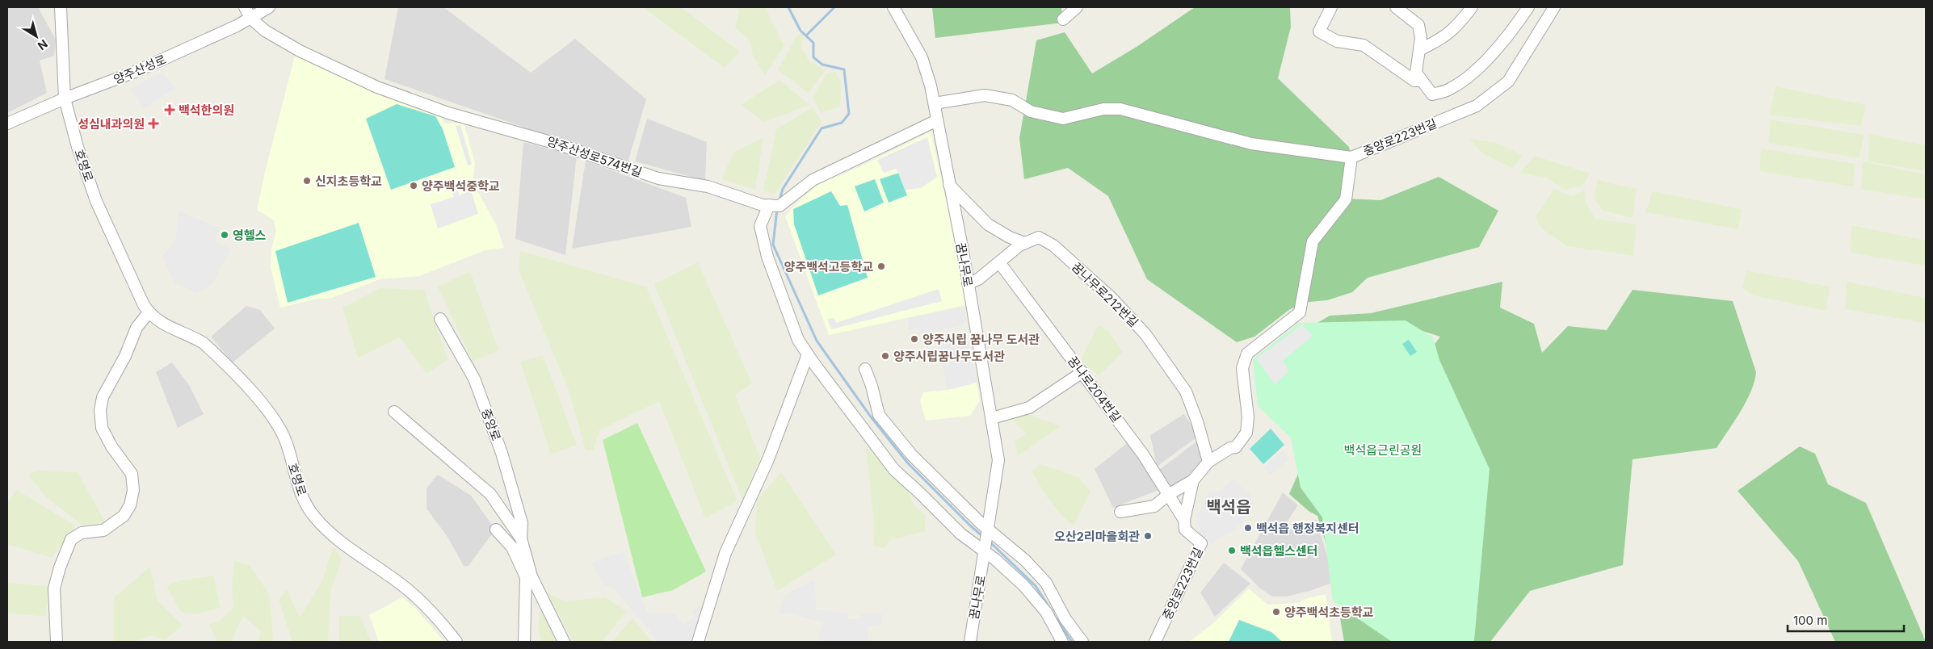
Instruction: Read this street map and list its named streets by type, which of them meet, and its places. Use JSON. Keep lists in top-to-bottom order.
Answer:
{
  "streets": {
    "street": [
      "양주산성로",
      "중앙로223번길",
      "양주산성로574번길",
      "호명로",
      "꿈나무로",
      "꿈나무로212번길",
      "꿈나로204번길",
      "중앙로"
    ]
  },
  "crossings": [
    ["양주산성로", "양주산성로574번길"],
    ["양주산성로", "호명로"],
    ["중앙로223번길", "꿈나무로212번길"],
    ["중앙로223번길", "꿈나로204번길"]
  ],
  "districts": ["백석읍"],
  "parks": ["백석읍근린공원"],
  "places": {
    "health": ["백석한의원", "성심내과의원"],
    "other": [
      "신지초등학교",
      "양주백석중학교",
      "영헬스",
      "양주백석고등학교",
      "양주시립 꿈나무 도서관",
      "양주시립꿈나무도서관",
      "백석읍 행정복지센터",
      "오산2리마을회관",
      "백석읍헬스센터",
      "양주백석초등학교"
    ]
  },
  "scale_bar": "100 m",
  "north": "bottom right"
}
